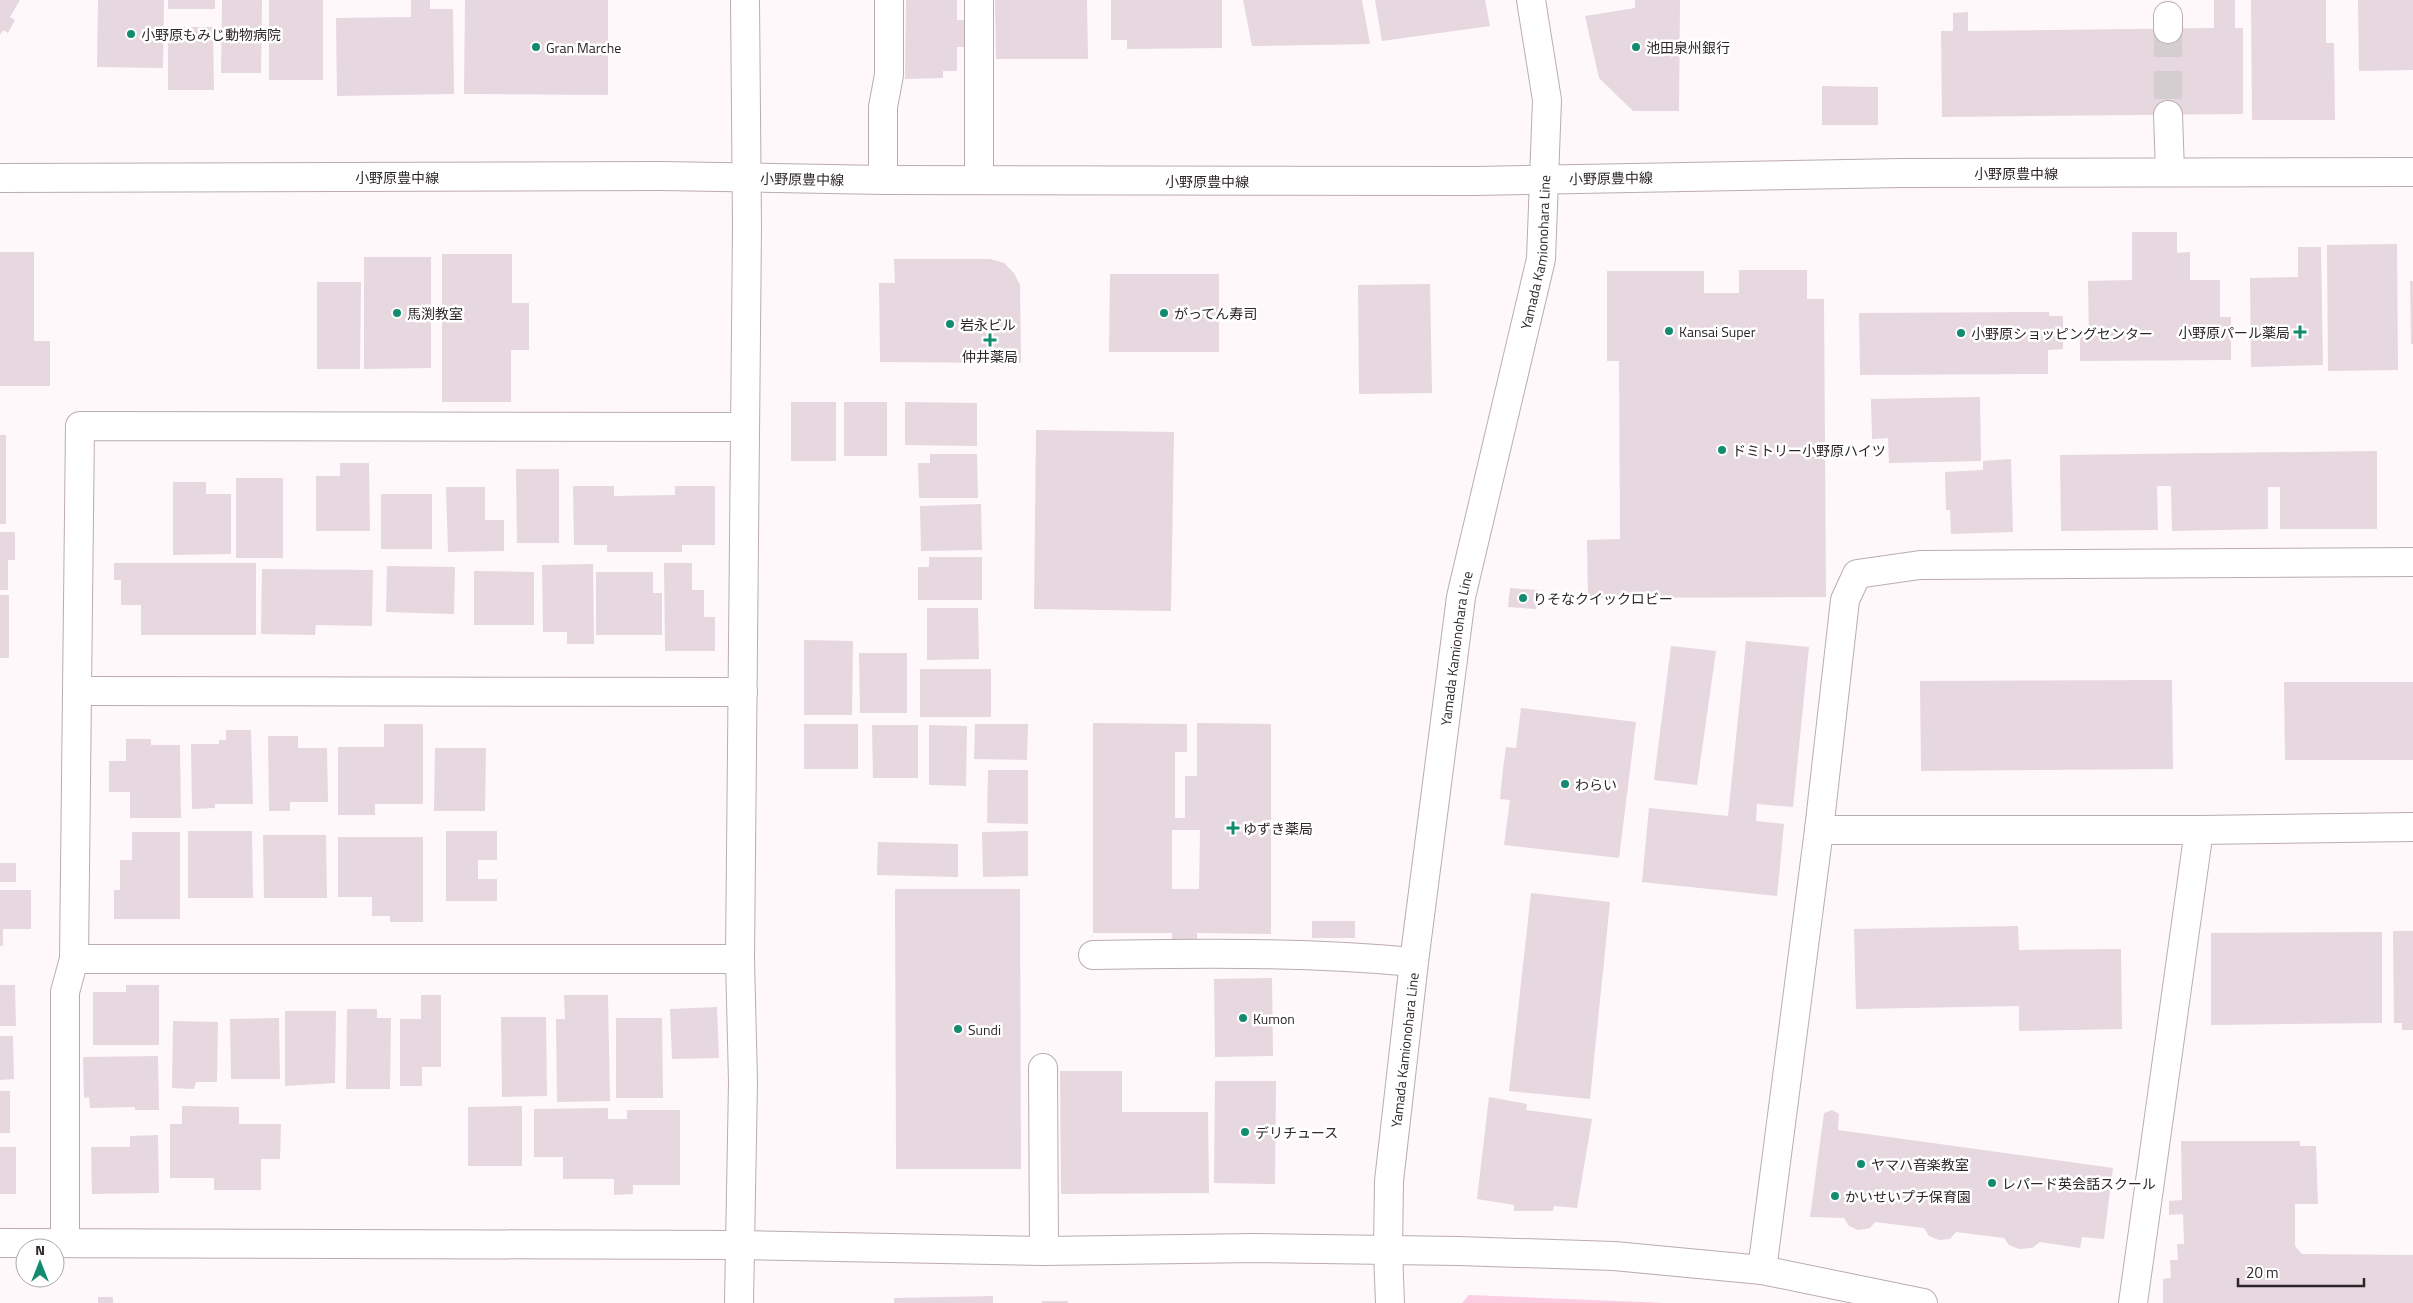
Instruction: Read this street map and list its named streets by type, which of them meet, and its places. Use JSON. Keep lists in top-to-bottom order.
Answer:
{
  "streets": {
    "street": ["小野原豊中線", "Yamada Kamionohara Line"]
  },
  "crossings": [
    ["小野原豊中線", "Yamada Kamionohara Line"]
  ],
  "places": {
    "other": [
      "小野原もみじ動物病院",
      "Gran Marche",
      "池田泉州銀行",
      "馬渕教室",
      "がってん寿司",
      "岩永ビル",
      "Kansai Super",
      "小野原ショッピングセンター",
      "ドミトリー小野原ハイツ",
      "りそなクイックロビー",
      "わらい",
      "Kumon",
      "Sundi",
      "デリチュース",
      "ヤマハ音楽教室",
      "レパード英会話スクール",
      "かいせいプチ保育園"
    ],
    "health": ["小野原パール薬局", "仲井薬局", "ゆずき薬局"]
  },
  "scale_bar": "20 m",
  "north": "top"
}
